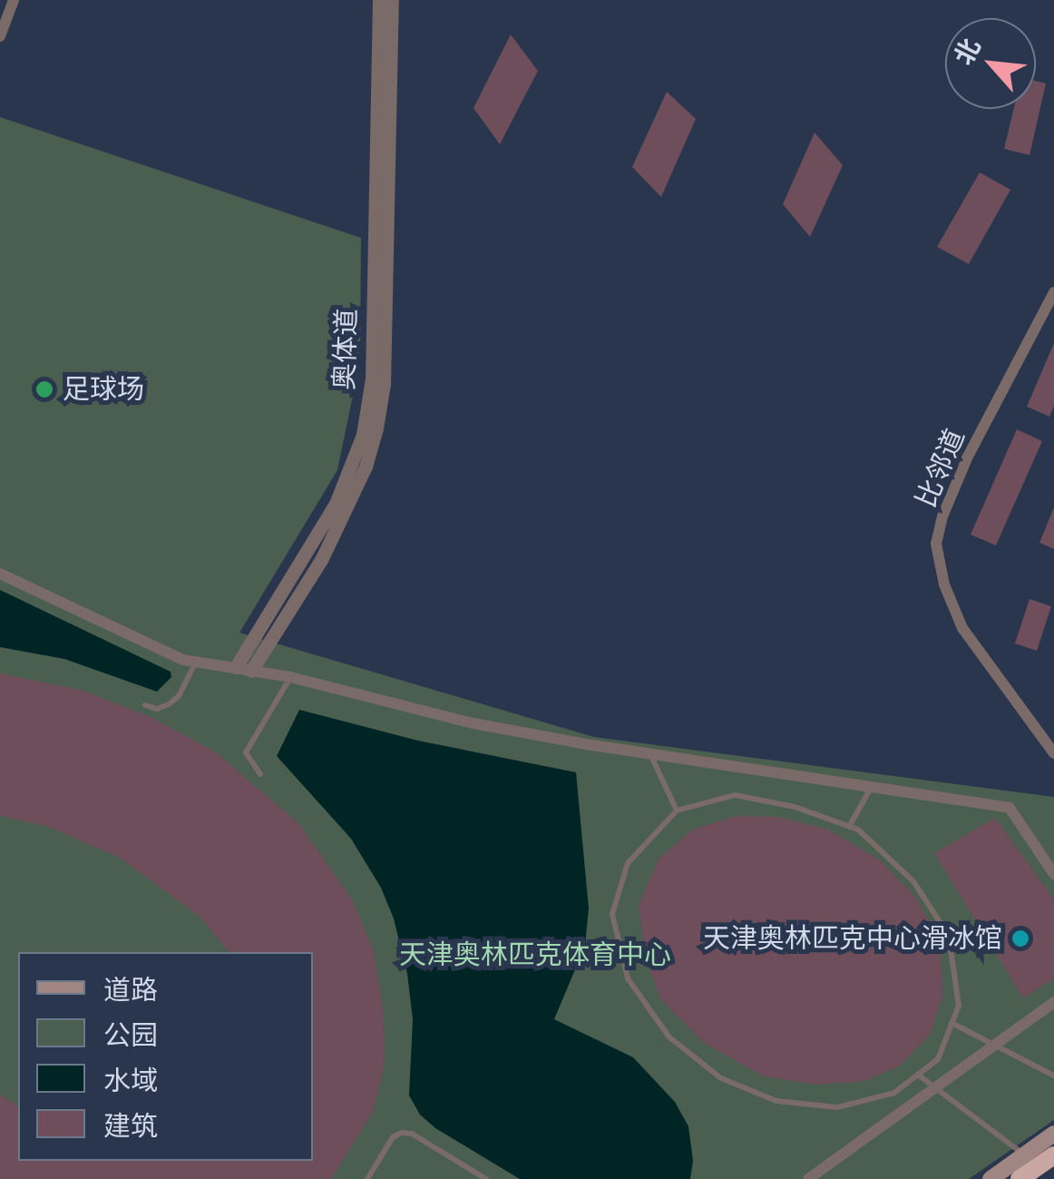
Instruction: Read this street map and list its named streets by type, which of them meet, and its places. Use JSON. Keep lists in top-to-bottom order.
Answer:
{
  "streets": {
    "street": ["奥体道", "比邻道"]
  },
  "parks": ["天津奥林匹克体育中心"],
  "places": ["足球场", "天津奥林匹克中心滑冰馆"],
  "legend": [
    "道路",
    "公园",
    "水域",
    "建筑"
  ],
  "north": "top left"
}
